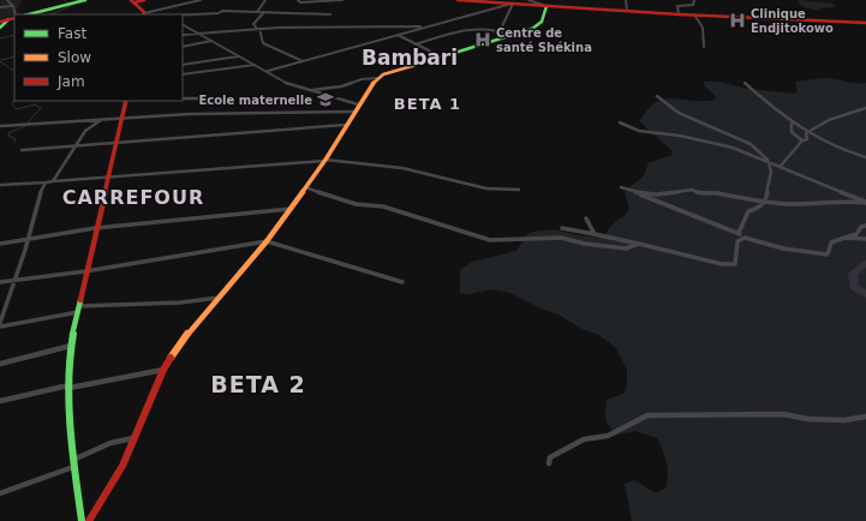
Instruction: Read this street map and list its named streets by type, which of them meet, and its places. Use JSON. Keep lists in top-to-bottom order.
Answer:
{
  "districts": [
    "Bambari",
    "BETA 1",
    "CARREFOUR",
    "BETA 2"
  ],
  "places": {
    "hospital": ["Clinique Endjitokowo", "Centre de santé Shékina"],
    "school or university": ["Ecole maternelle"]
  },
  "legend": ["Fast", "Slow", "Jam"]
}
